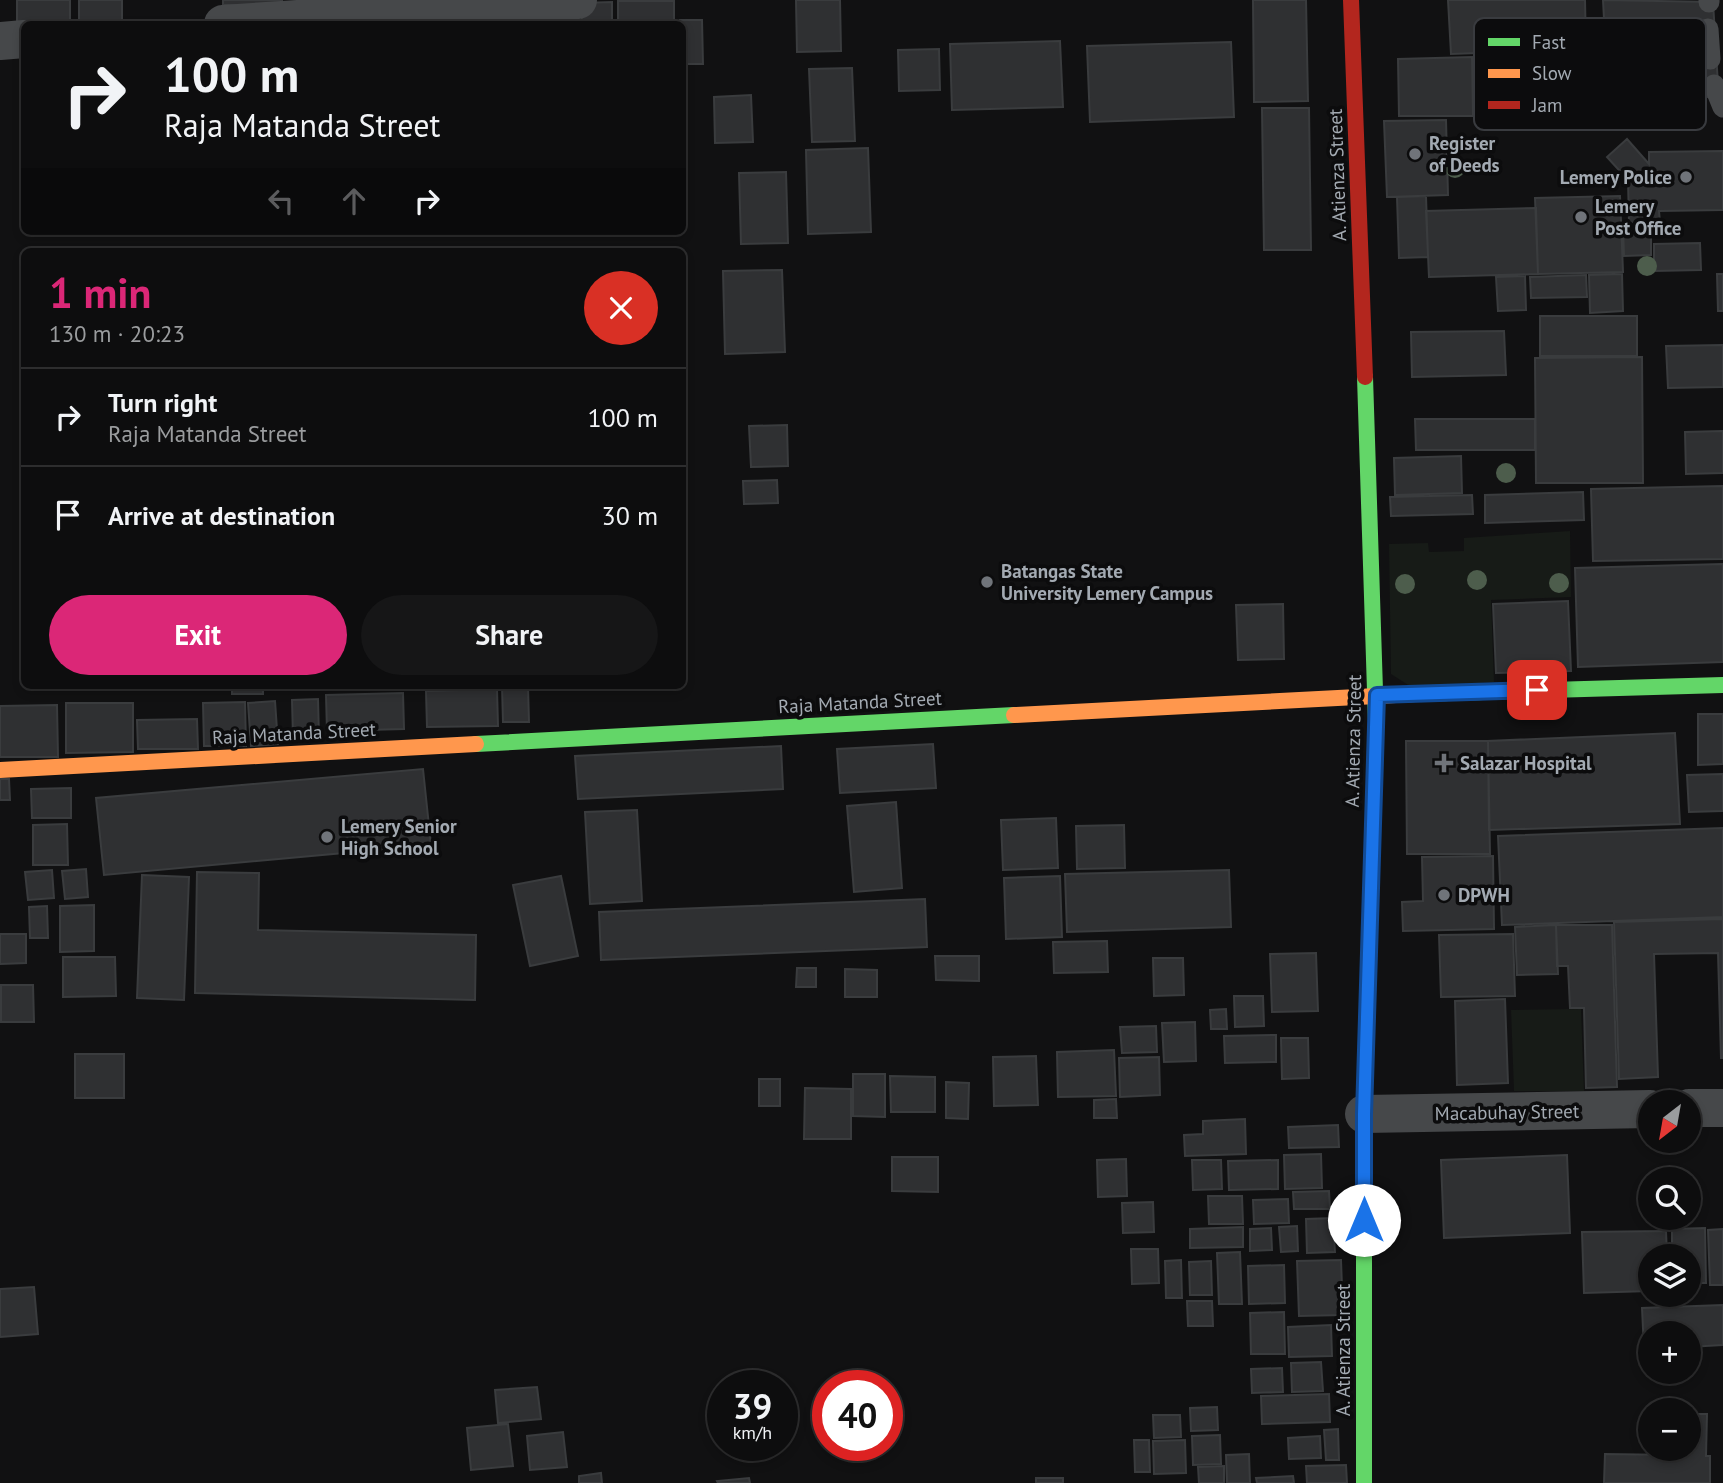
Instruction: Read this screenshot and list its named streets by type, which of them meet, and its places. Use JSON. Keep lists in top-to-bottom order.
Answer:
{
  "streets": {
    "street": ["A. Atienza Street", "Raja Matanda Street", "Macabuhay Street"]
  },
  "crossings": [
    ["A. Atienza Street", "Raja Matanda Street"],
    ["A. Atienza Street", "Macabuhay Street"]
  ],
  "places": {
    "other": [
      "Register of Deeds",
      "Lemery Police",
      "Lemery Post Office",
      "Batangas State University Lemery Campus",
      "Lemery Senior High School",
      "DPWH"
    ],
    "health": ["Salazar Hospital"]
  },
  "legend": ["Fast", "Slow", "Jam"],
  "north": "bottom left",
  "page": {
    "turn": ["100 m", "Raja Matanda Street"],
    "heading": ["1 min", "130 m · 20:23"],
    "list": [
      {
        "name": "Turn right",
        "note": "Raja Matanda Street",
        "value": "100 m"
      },
      {
        "name": "Arrive at destination",
        "value": "30 m"
      }
    ],
    "buttons": ["Exit", "Share"],
    "map_buttons": ["+", "−"],
    "speed": "39 km/h",
    "limit": "40"
  }
}
